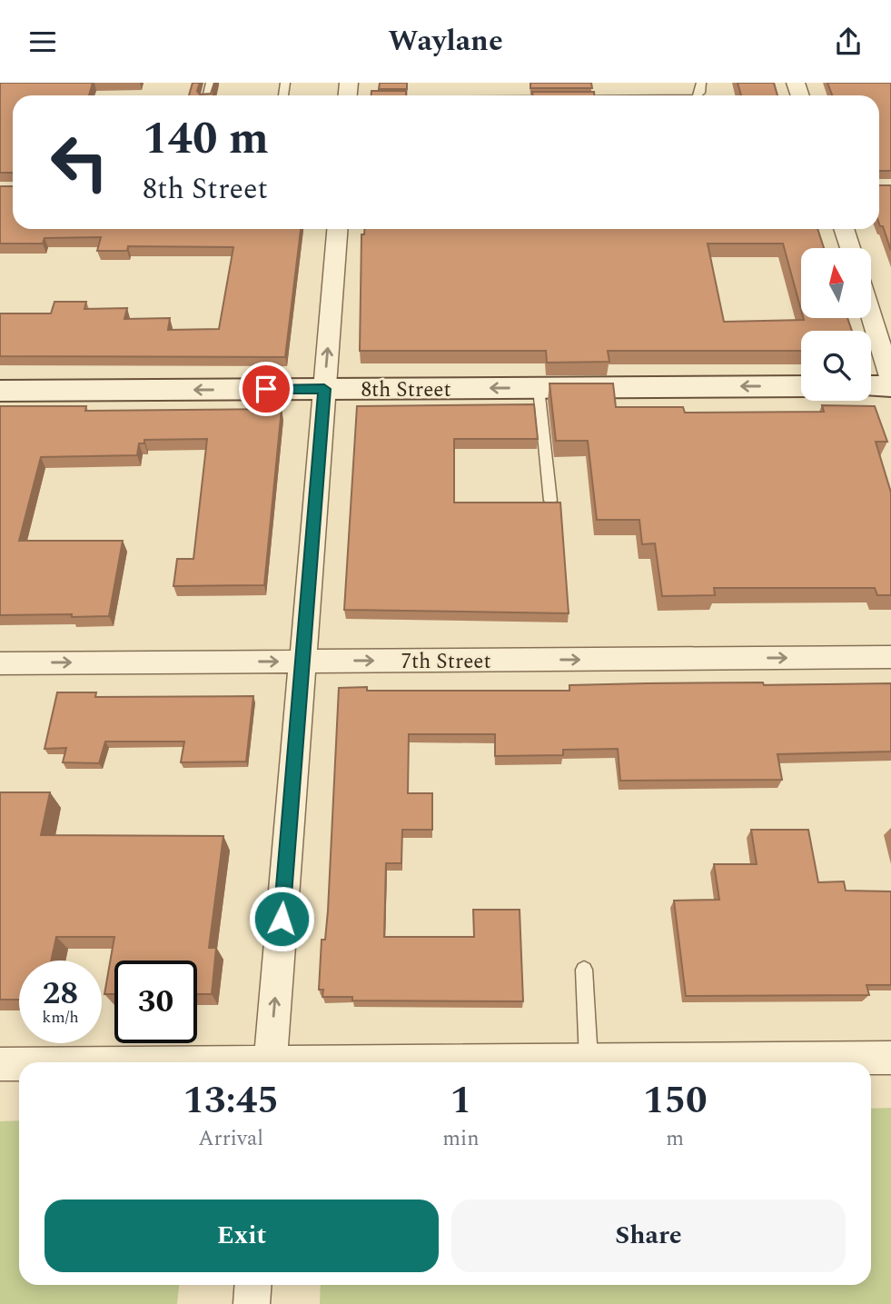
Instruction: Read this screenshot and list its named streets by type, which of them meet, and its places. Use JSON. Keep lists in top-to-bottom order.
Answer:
{
  "streets": {
    "street": ["8th Street", "7th Street"]
  },
  "one_way": ["8th Street", "7th Street"],
  "north": "top",
  "page": {
    "header": "Waylane",
    "turn": ["140 m", "8th Street"],
    "speed": "28 km/h",
    "limit": "30",
    "eta": [
      "13:45",
      "Arrival",
      "1",
      "min",
      "150",
      "m"
    ],
    "buttons": ["Exit", "Share"]
  }
}
